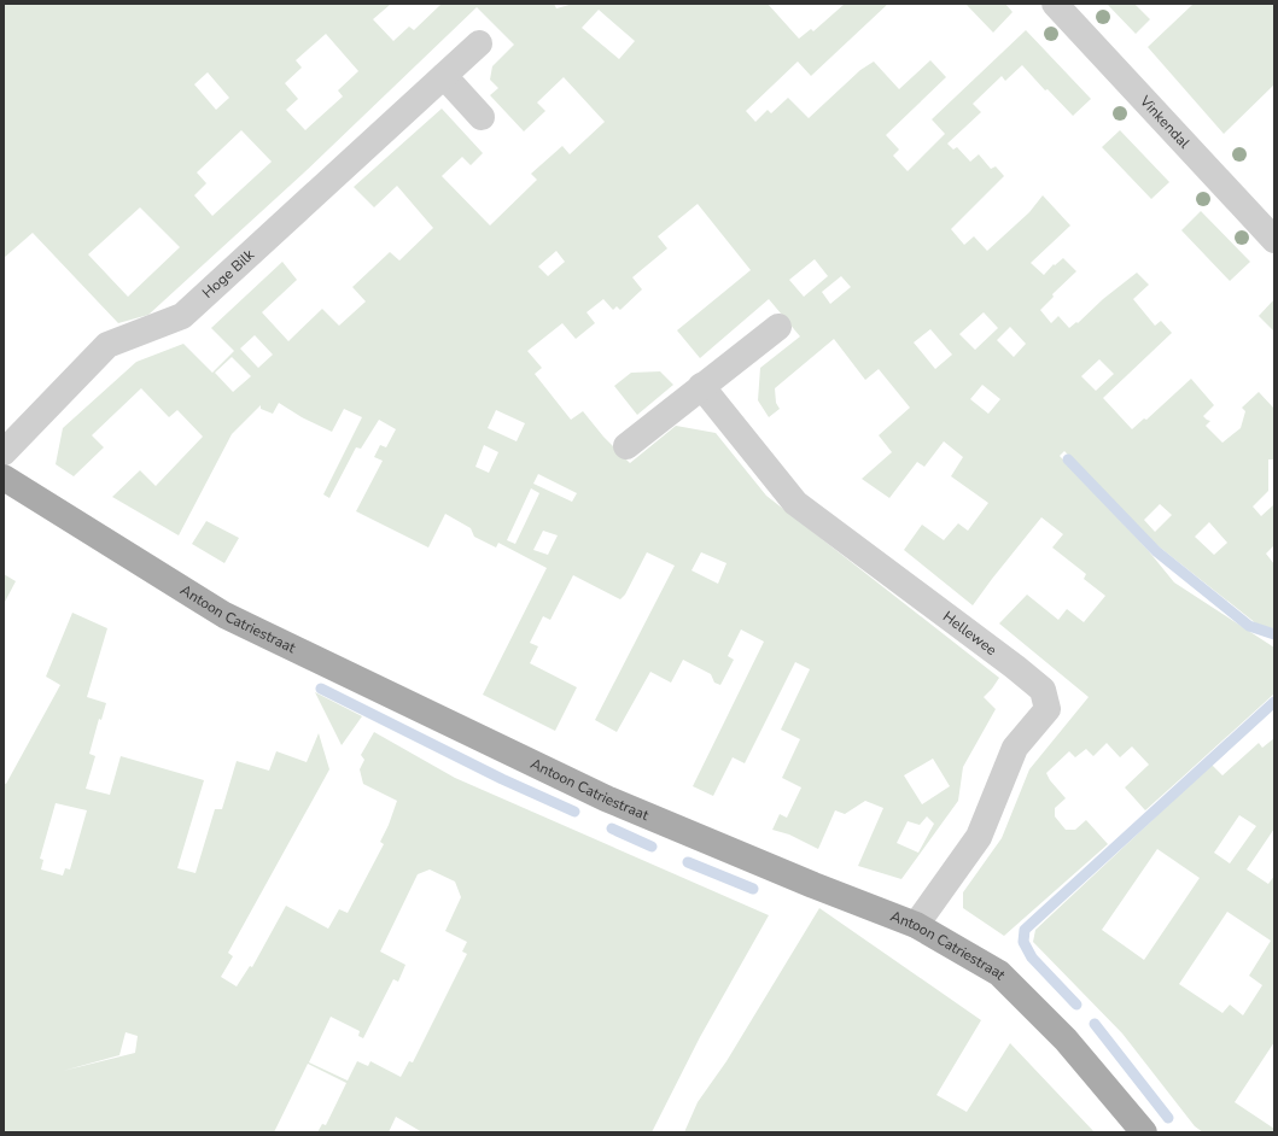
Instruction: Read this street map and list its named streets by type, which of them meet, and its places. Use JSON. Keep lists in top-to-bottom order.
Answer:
{
  "streets": {
    "main road": ["Antoon Catriestraat"],
    "street": ["Vinkendal", "Hoge Bilk", "Hellewee"]
  },
  "crossings": [
    ["Antoon Catriestraat", "Hellewee"]
  ]
}
